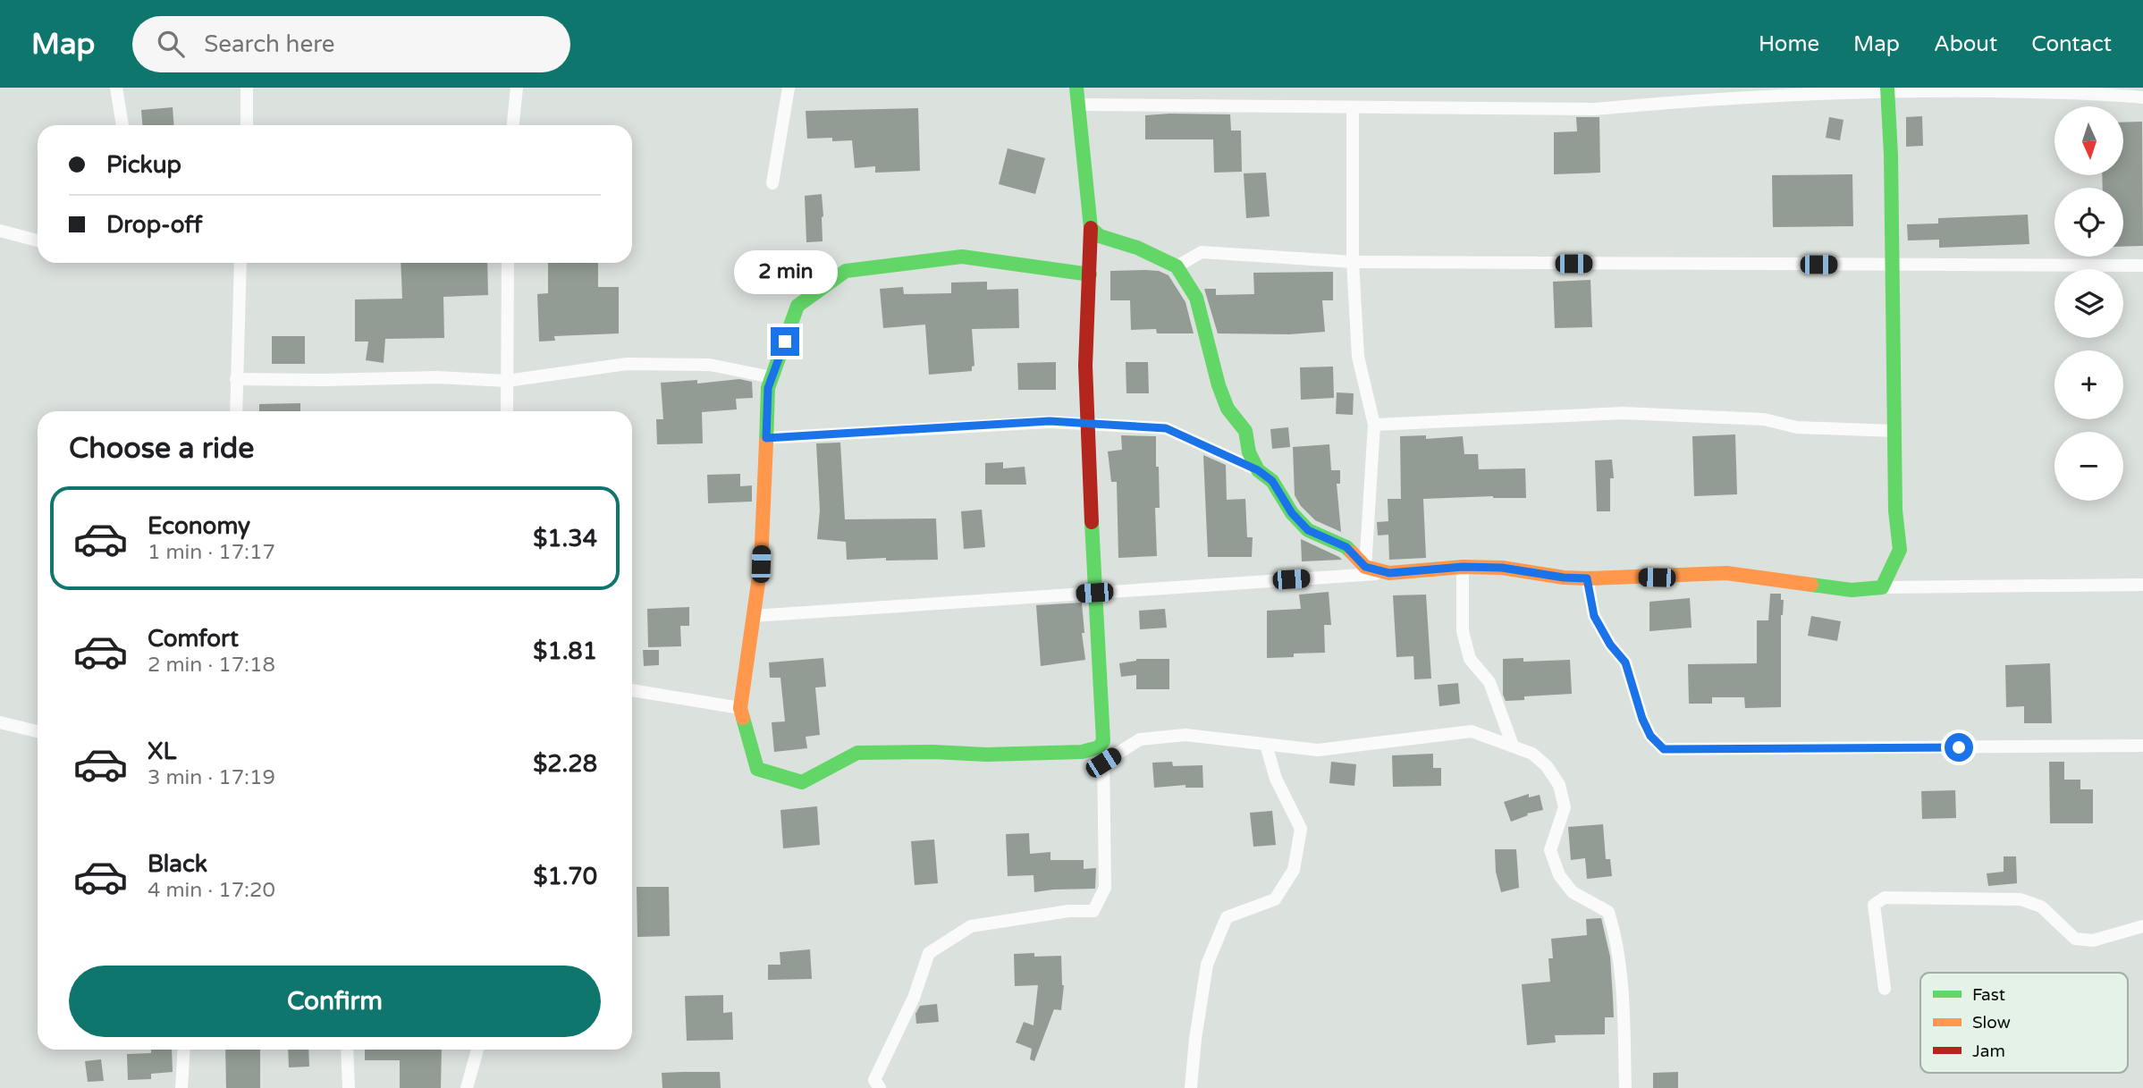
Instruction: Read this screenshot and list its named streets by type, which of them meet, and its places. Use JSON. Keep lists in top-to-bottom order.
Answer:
{
  "legend": ["Fast", "Slow", "Jam"],
  "north": "bottom",
  "page": {
    "header": "Map",
    "search": "Search here",
    "nav": [
      "Home",
      "Map",
      "About",
      "Contact"
    ],
    "map_buttons": ["+", "−"],
    "banner": ["Pickup", "Drop-off"],
    "bubble": "2 min",
    "heading": "Choose a ride",
    "list": [
      {
        "name": "Economy",
        "note": "1 min · 17:17",
        "value": "$1.34"
      },
      {
        "name": "Comfort",
        "note": "2 min · 17:18",
        "value": "$1.81"
      },
      {
        "name": "XL",
        "note": "3 min · 17:19",
        "value": "$2.28"
      },
      {
        "name": "Black",
        "note": "4 min · 17:20",
        "value": "$1.70"
      }
    ],
    "buttons": "Confirm"
  }
}
